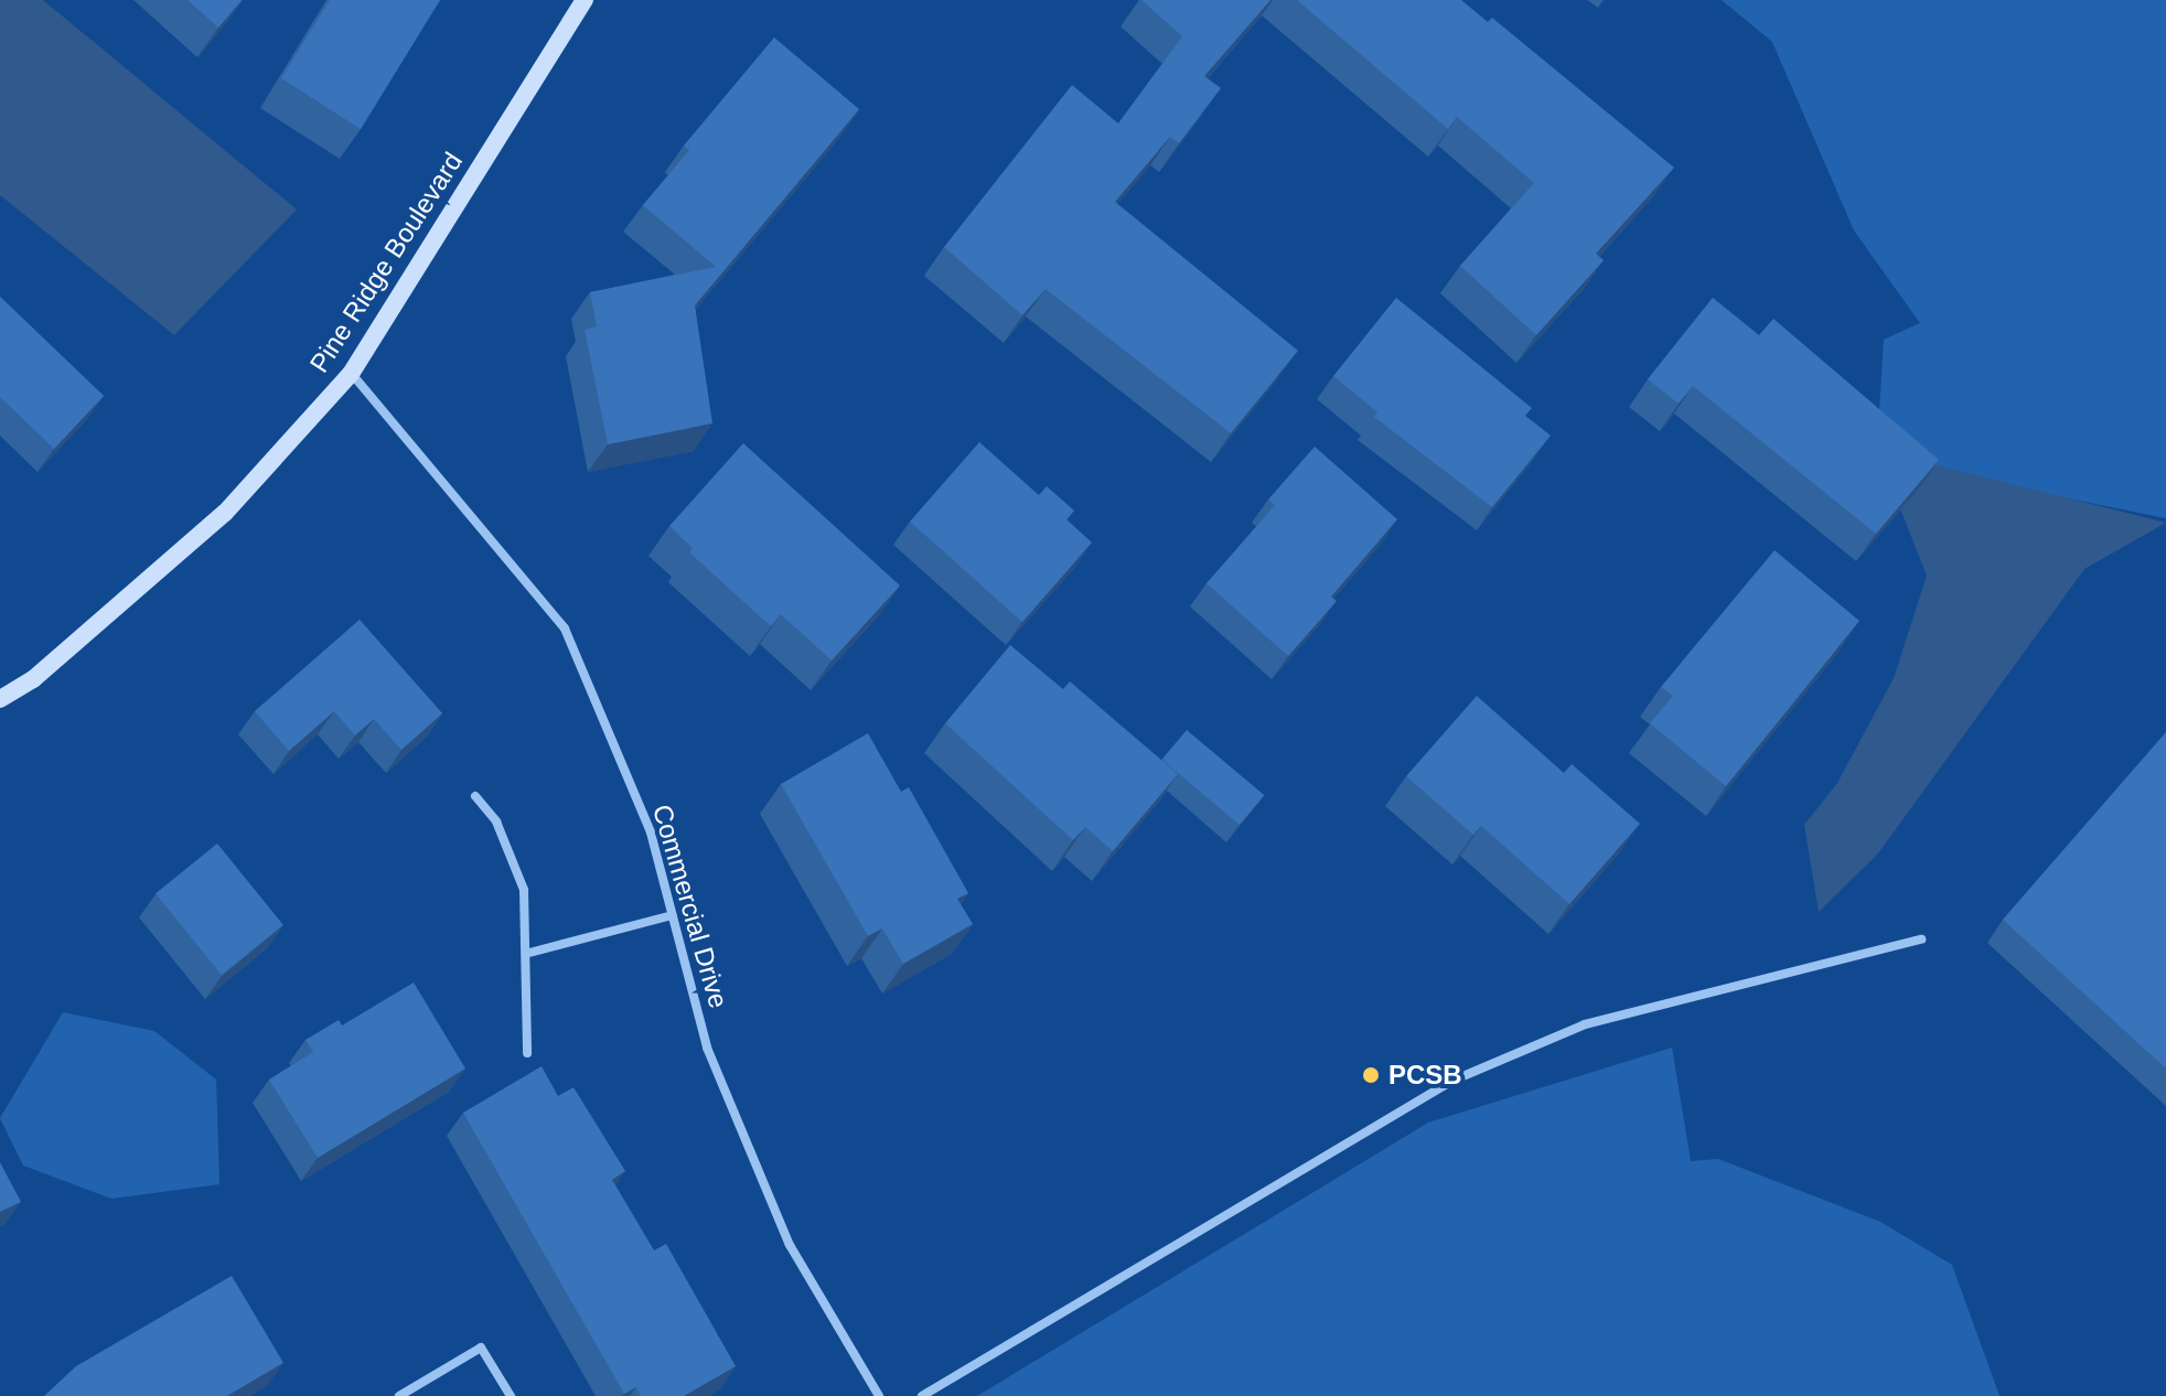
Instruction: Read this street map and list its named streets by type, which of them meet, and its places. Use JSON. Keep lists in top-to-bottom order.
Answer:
{
  "streets": {
    "street": ["Pine Ridge Boulevard", "Commercial Drive"]
  },
  "crossings": [
    ["Pine Ridge Boulevard", "Commercial Drive"]
  ],
  "places": ["PCSB"]
}
